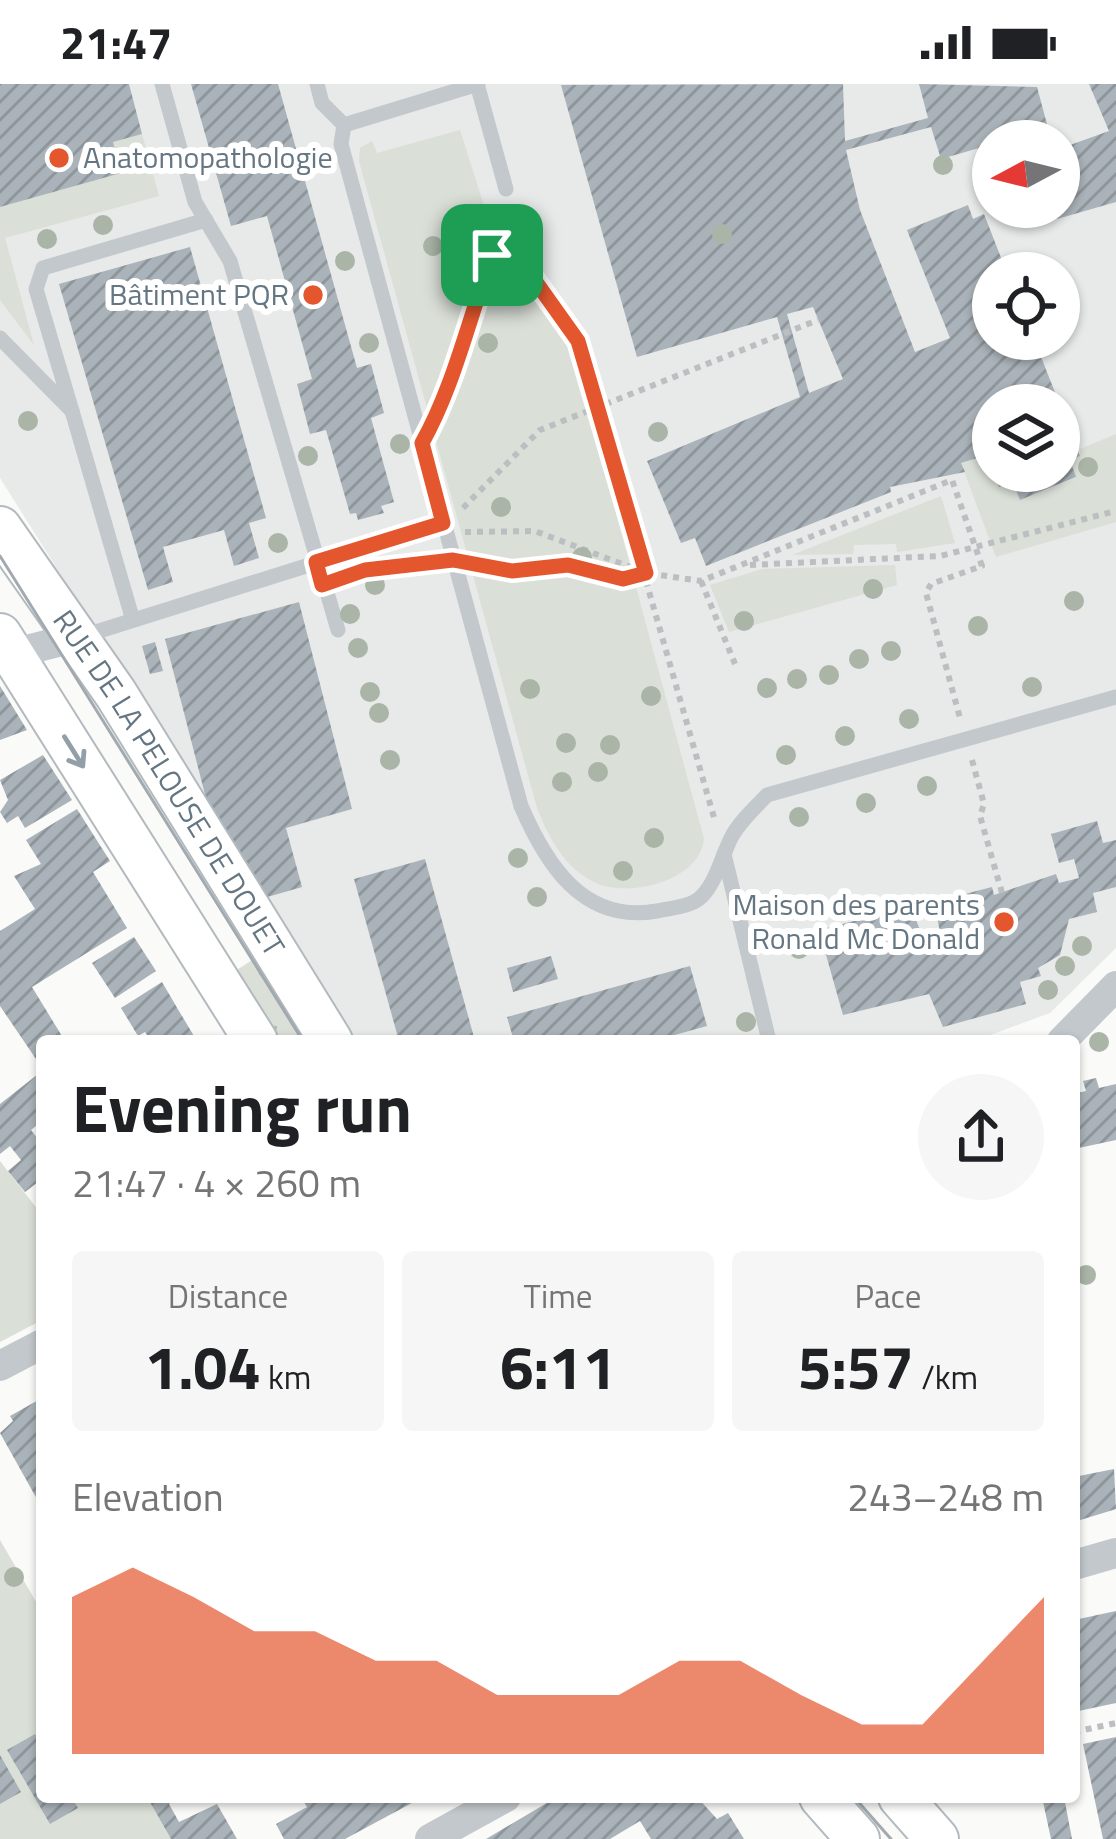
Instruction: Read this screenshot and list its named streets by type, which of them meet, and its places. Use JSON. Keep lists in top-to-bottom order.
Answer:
{
  "streets": {
    "main road": ["RUE DE LA PELOUSE DE DOUET"]
  },
  "places": ["Anatomopathologie", "Bâtiment PQR", "Maison des parents Ronald Mc Donald"],
  "north": "left",
  "page": {
    "status": "21:47",
    "heading": ["Evening run", "21:47 · 4 × 260 m"],
    "stats": [
      ["Distance", "1.04 km"],
      ["Time", "6:11"],
      ["Pace", "5:57 /km"]
    ],
    "chart": ["Elevation", "243–248 m"]
  }
}
